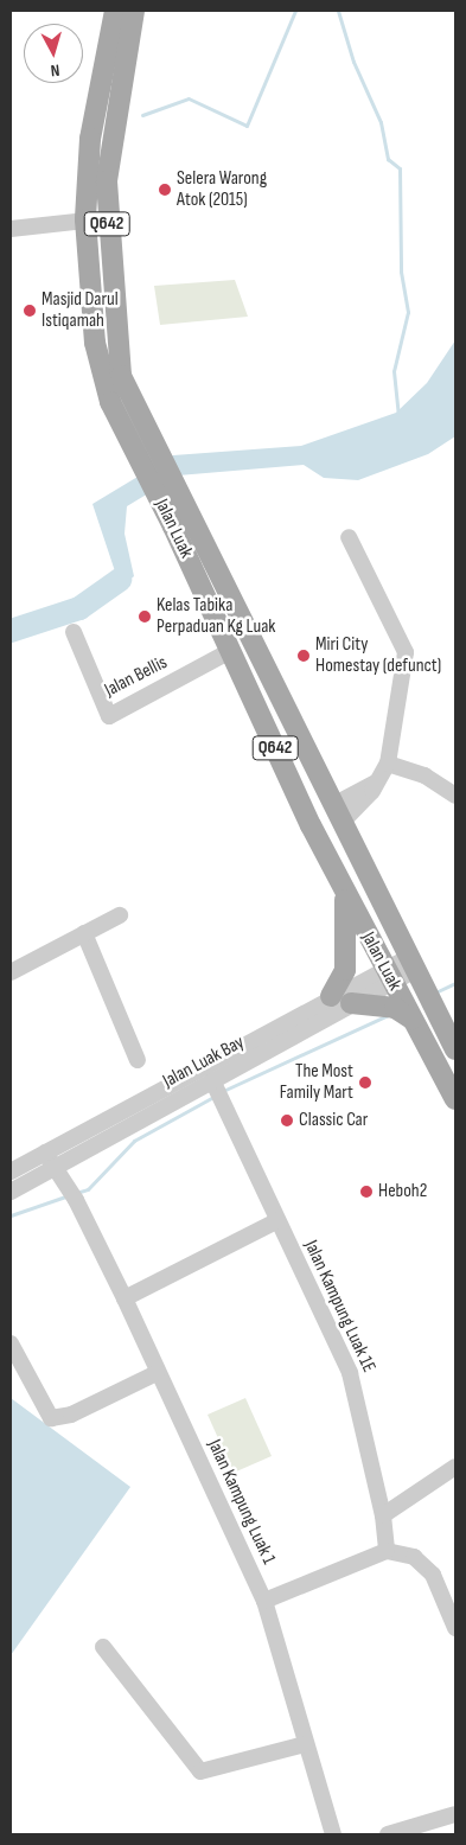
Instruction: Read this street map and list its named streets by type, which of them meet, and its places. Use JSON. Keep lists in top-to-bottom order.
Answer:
{
  "streets": {
    "main road": ["Q642", "Jalan Luak"],
    "street": [
      "Jalan Bellis",
      "Jalan Luak Bay",
      "Jalan Kampung Luak 1E",
      "Jalan Kampung Luak 1"
    ]
  },
  "crossings": [
    ["Jalan Luak", "Jalan Bellis"],
    ["Jalan Luak", "Jalan Luak Bay"],
    ["Jalan Luak Bay", "Jalan Kampung Luak 1E"],
    ["Jalan Luak Bay", "Jalan Kampung Luak 1"]
  ],
  "places": [
    "Selera Warong Atok (2015)",
    "Masjid Darul Istiqamah",
    "Kelas Tabika Perpaduan Kg Luak",
    "Miri City Homestay (defunct)",
    "The Most Family Mart",
    "Classic Car",
    "Heboh2"
  ],
  "north": "bottom"
}
